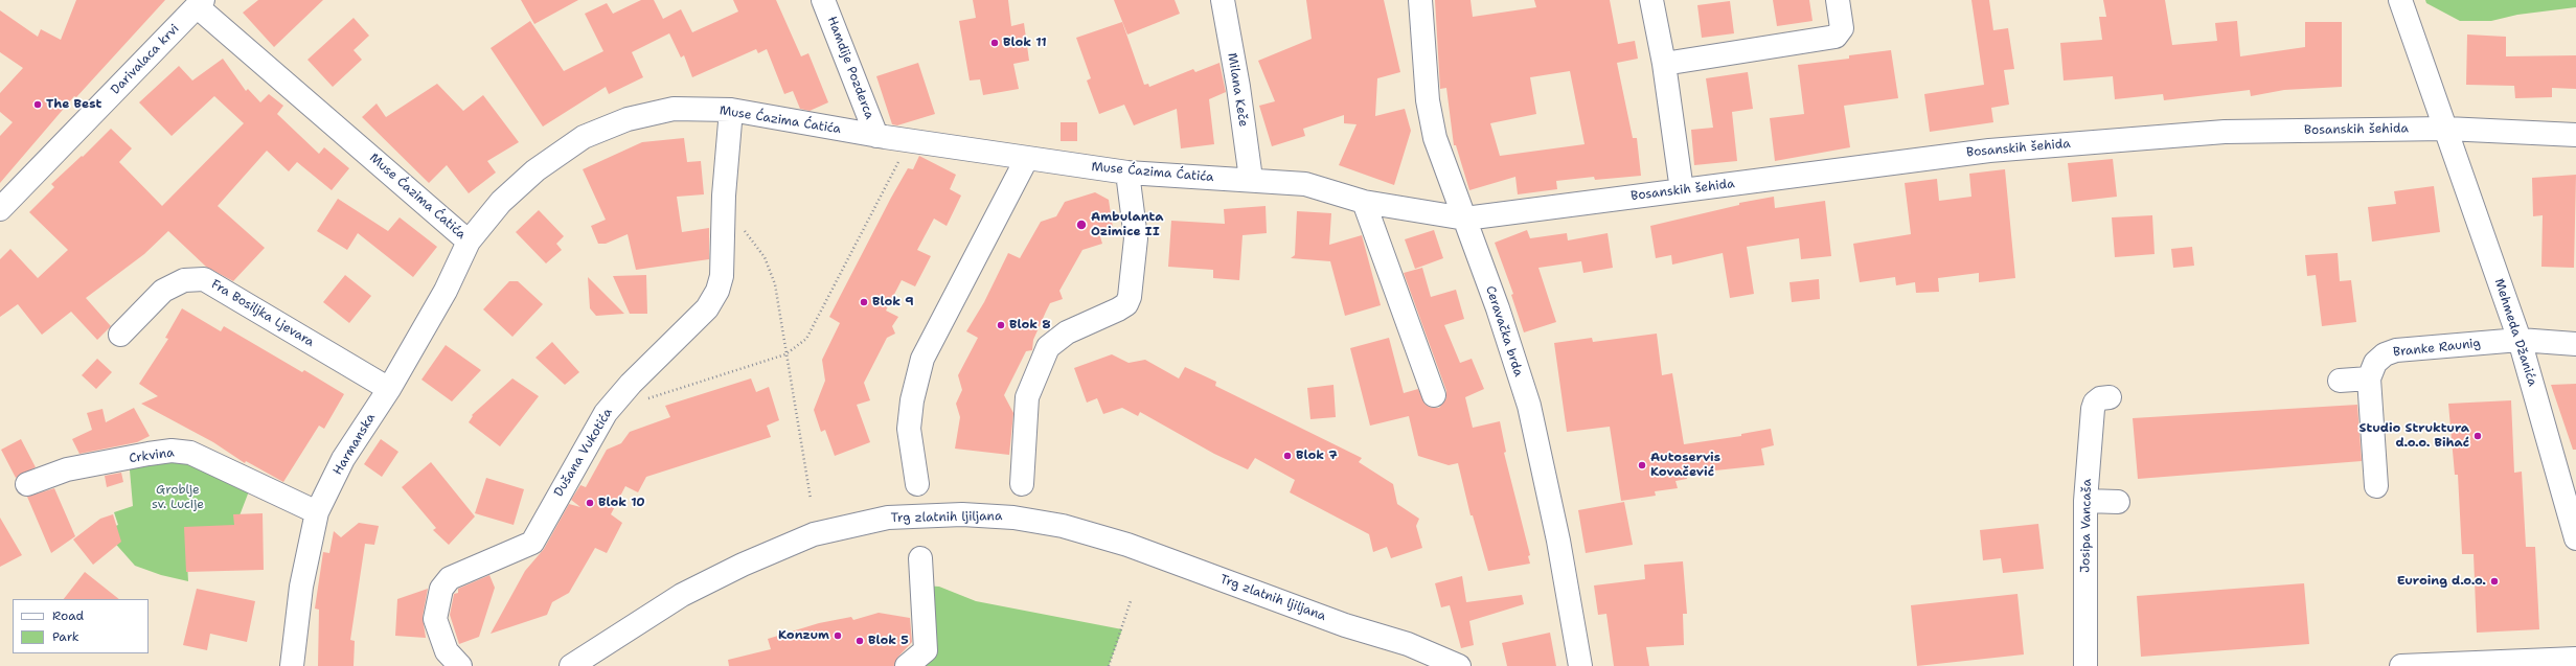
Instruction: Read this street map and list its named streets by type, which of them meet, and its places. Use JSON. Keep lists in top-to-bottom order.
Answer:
{
  "streets": {
    "street": [
      "Darivalaca krvi",
      "Hamdije Pozderca",
      "Milana Keče",
      "Muse Ćazima Ćatića",
      "Bosanskih šehida",
      "Fra Bosiljka Ljevara",
      "Ceravačka brda",
      "Mehmeda Džanića",
      "Branke Raunig",
      "Harmanska",
      "Dušana Vukotića",
      "Crkvina",
      "Trg zlatnih ljiljana",
      "Josipa Vancaša"
    ]
  },
  "crossings": [
    ["Darivalaca krvi", "Muse Ćazima Ćatića"],
    ["Hamdije Pozderca", "Muse Ćazima Ćatića"],
    ["Milana Keče", "Muse Ćazima Ćatića"],
    ["Muse Ćazima Ćatića", "Bosanskih šehida"],
    ["Muse Ćazima Ćatića", "Ceravačka brda"],
    ["Muse Ćazima Ćatića", "Harmanska"],
    ["Muse Ćazima Ćatića", "Dušana Vukotića"],
    ["Bosanskih šehida", "Ceravačka brda"],
    ["Bosanskih šehida", "Mehmeda Džanića"],
    ["Fra Bosiljka Ljevara", "Harmanska"],
    ["Mehmeda Džanića", "Branke Raunig"],
    ["Harmanska", "Crkvina"]
  ],
  "parks": ["Groblje sv. Lucije"],
  "places": [
    "Blok 11",
    "The Best",
    "Ambulanta Ozimice II",
    "Blok 9",
    "Blok 8",
    "Studio Struktura d.o.o. Bihać",
    "Blok 7",
    "Autoservis Kovačević",
    "Blok 10",
    "Euroing d.o.o.",
    "Konzum",
    "Blok 5"
  ],
  "legend": ["Road", "Park"]
}
